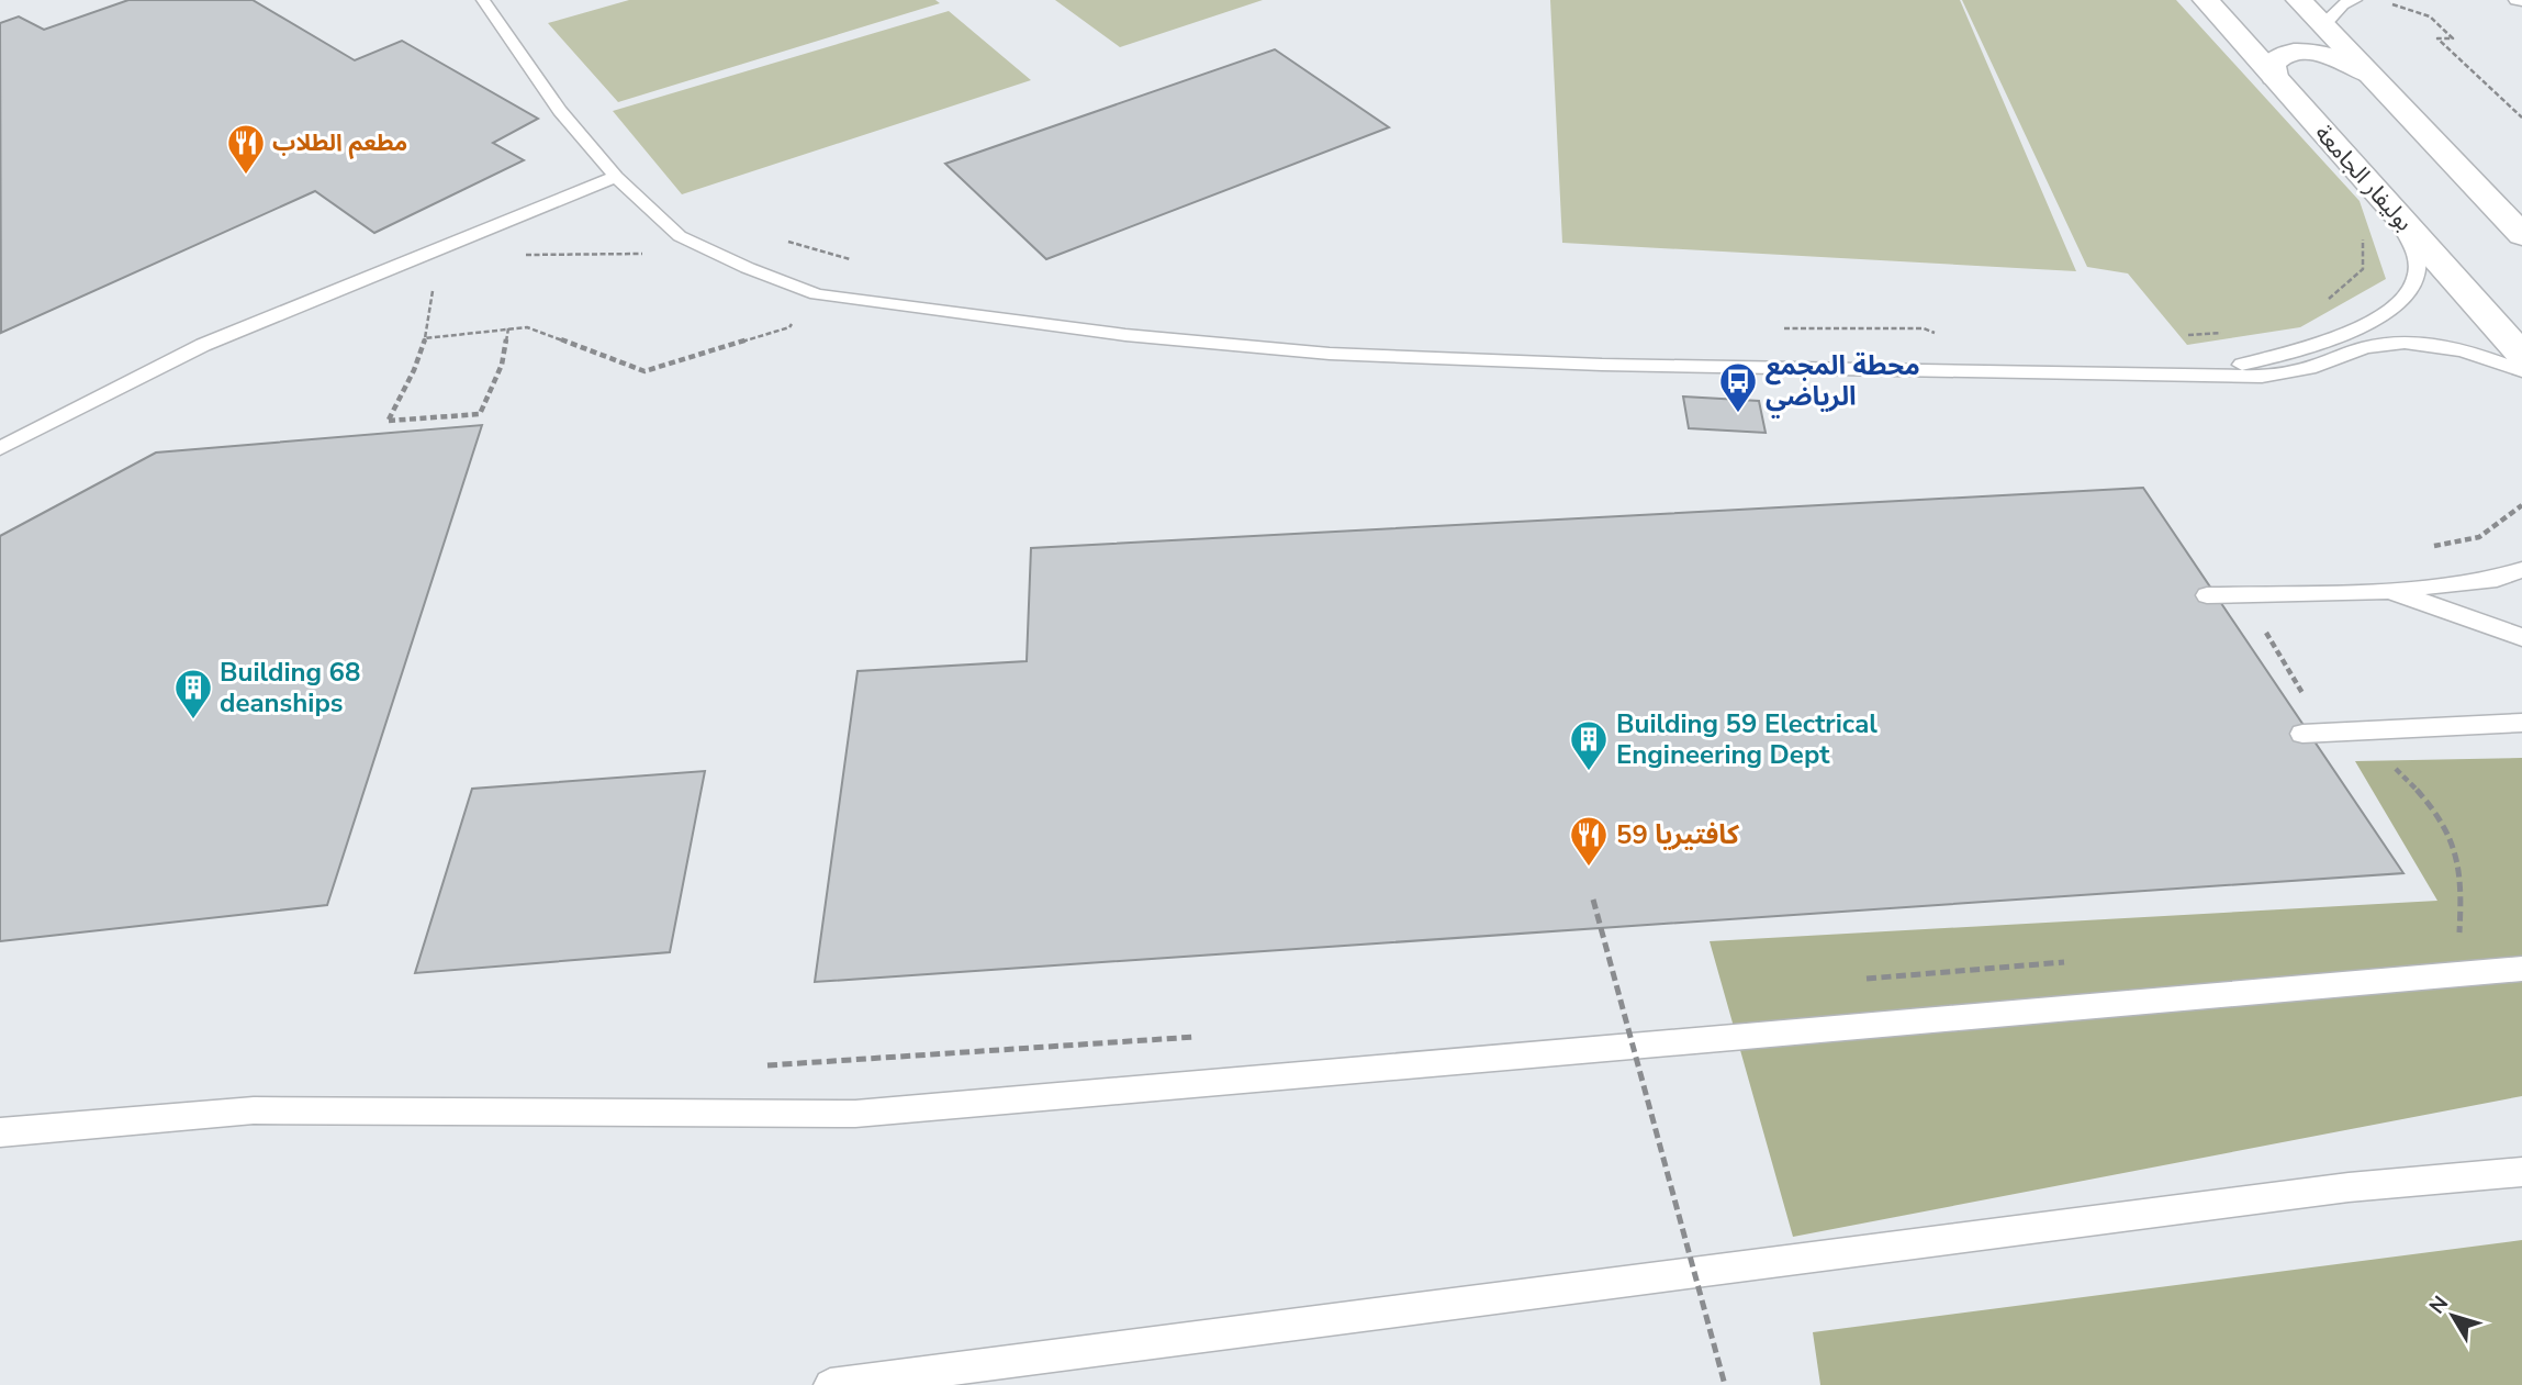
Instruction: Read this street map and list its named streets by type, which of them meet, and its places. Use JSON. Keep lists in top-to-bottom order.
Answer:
{
  "streets": {
    "street": ["بوليفار الجامعة"]
  },
  "places": {
    "restaurant": ["مطعم الطلاب", "كافتيريا 59"],
    "bus stop": ["محطة المجمع الرياضي"],
    "building": ["Building 68 deanships", "Building 59 Electrical Engineering Dept"]
  },
  "north": "top left"
}
